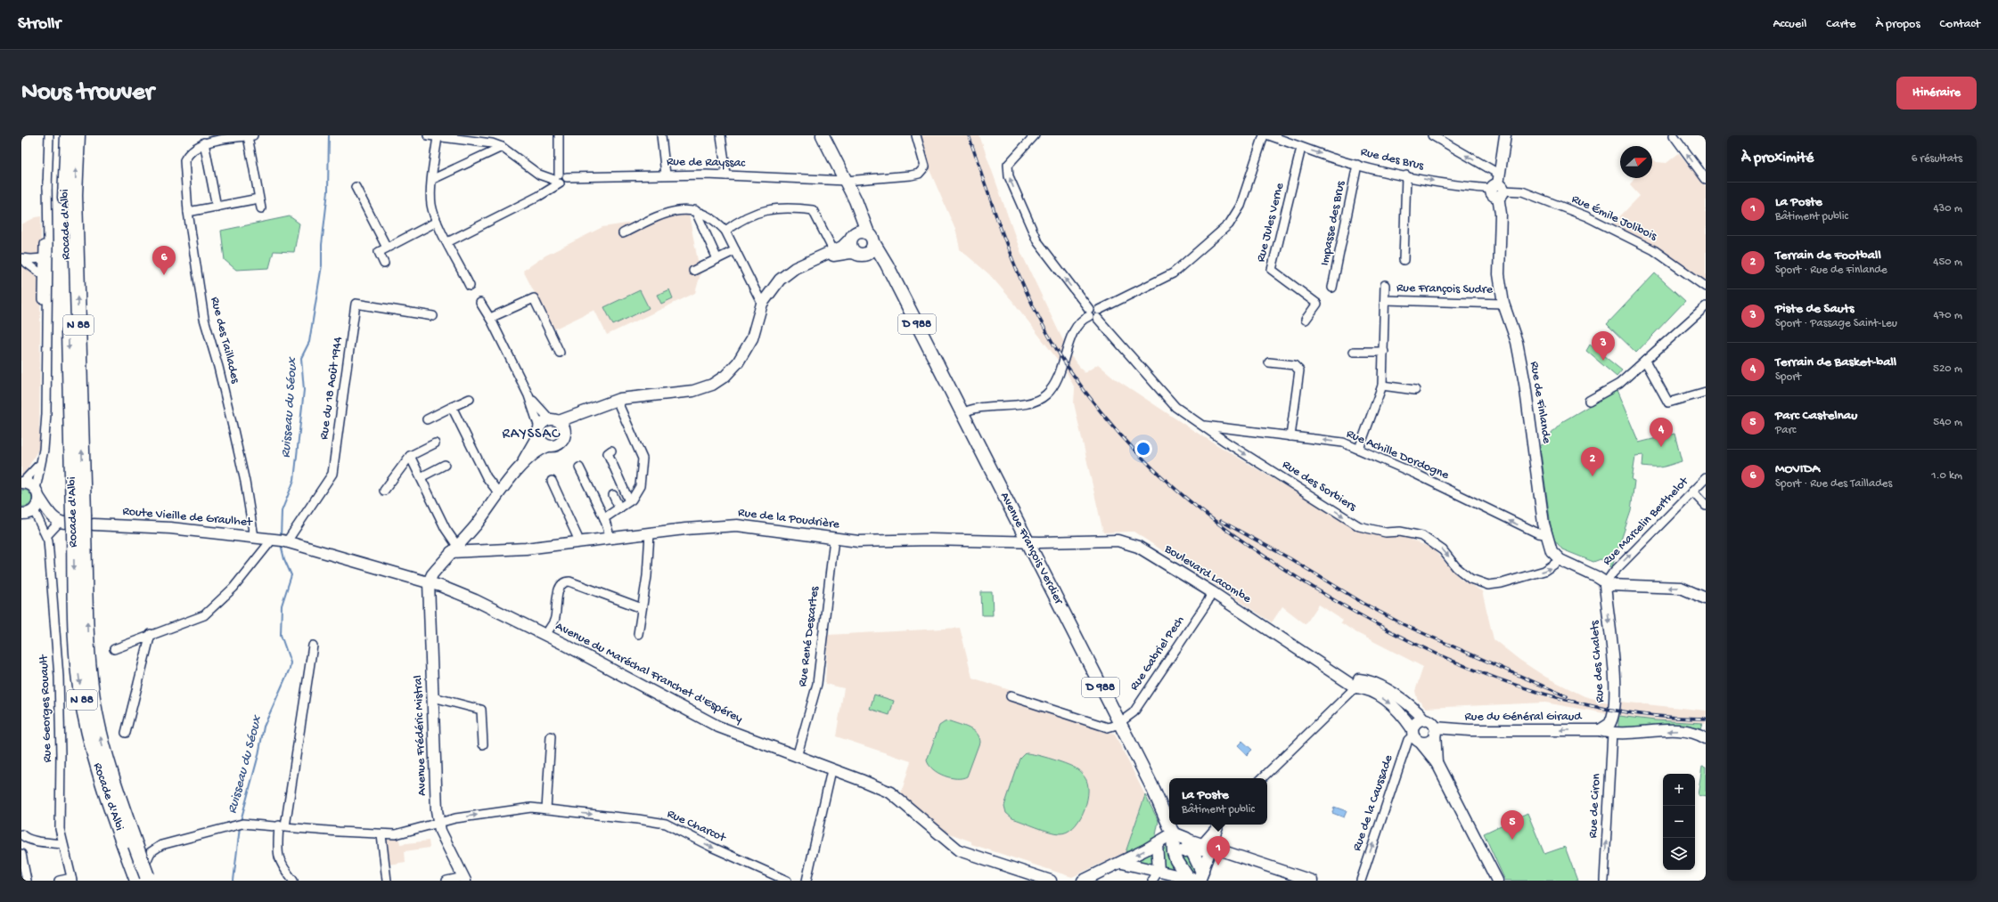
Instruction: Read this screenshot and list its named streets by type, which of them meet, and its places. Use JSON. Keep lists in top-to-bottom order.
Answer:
{
  "streets": {
    "highway": ["Rocade d'Albi", "N 88"],
    "main road": ["D 988", "Avenue François Verdier"],
    "street": [
      "Rue des Brus",
      "Rue de Rayssac",
      "Rue Émile Jolibois",
      "Rue Jules Verne",
      "Impasse des Brus",
      "Rue François Sudre",
      "Rue des Taillades",
      "Rue du 18 Août 1944",
      "Rue de Finlande",
      "Rue Achille Dordogne",
      "Rue des Sorbiers",
      "Route Vieille de Graulhet",
      "Rue de la Poudrière",
      "Rue Marcelin Berthelot",
      "Boulevard Lacombe",
      "Rue René Descartes",
      "Rue Gabriel Pech",
      "Rue des Chalets",
      "Avenue du Maréchal Franchet d'Espérey",
      "Rue Georges Rouault",
      "Rue du Général Giraud",
      "Avenue Frédéric Mistral",
      "Rue de la Caussade",
      "Rue de Ciron",
      "Rue Charcot"
    ]
  },
  "crossings": [
    ["Rue des Brus", "Rue Émile Jolibois"],
    ["Rue des Brus", "Rue Jules Verne"],
    ["Rue des Brus", "Impasse des Brus"],
    ["Rue des Brus", "Rue de Finlande"],
    ["Rue Émile Jolibois", "Rue de Finlande"],
    ["Rocade d'Albi", "Route Vieille de Graulhet"],
    ["Rocade d'Albi", "Rue Charcot"],
    ["Rue François Sudre", "Rue de Finlande"],
    ["Rue des Taillades", "Route Vieille de Graulhet"],
    ["Rue du 18 Août 1944", "Route Vieille de Graulhet"],
    ["Rue du 18 Août 1944", "Avenue du Maréchal Franchet d'Espérey"],
    ["Rue de Finlande", "Rue Achille Dordogne"],
    ["Rue de Finlande", "Rue des Sorbiers"],
    ["Rue de Finlande", "Rue Marcelin Berthelot"],
    ["Rue de Finlande", "Rue des Chalets"],
    ["Rue Achille Dordogne", "Rue des Sorbiers"],
    ["Route Vieille de Graulhet", "Avenue du Maréchal Franchet d'Espérey"],
    ["Rue de la Poudrière", "Avenue François Verdier"],
    ["Rue de la Poudrière", "Boulevard Lacombe"],
    ["Rue de la Poudrière", "Rue René Descartes"],
    ["Rue Marcelin Berthelot", "Rue des Chalets"],
    ["Avenue François Verdier", "Boulevard Lacombe"],
    ["Avenue François Verdier", "Rue Gabriel Pech"],
    ["Boulevard Lacombe", "Rue Gabriel Pech"],
    ["Rue René Descartes", "Avenue du Maréchal Franchet d'Espérey"],
    ["Rue des Chalets", "Rue du Général Giraud"],
    ["Avenue du Maréchal Franchet d'Espérey", "Avenue Frédéric Mistral"],
    ["Rue du Général Giraud", "Rue de la Caussade"],
    ["Rue du Général Giraud", "Rue de Ciron"],
    ["Avenue Frédéric Mistral", "Rue Charcot"]
  ],
  "one_way": [
    "Rue des Brus",
    "Rue Achille Dordogne",
    "Rue des Sorbiers",
    "Rue Marcelin Berthelot",
    "Rue des Chalets",
    "Rue du Général Giraud",
    "Rue de la Caussade",
    "Rue de Ciron",
    "Rue Charcot"
  ],
  "districts": ["RAYSSAC"],
  "water": ["Ruisseau du Séoux"],
  "north": "right",
  "page": {
    "header": "Strollr",
    "nav": [
      "Accueil",
      "Carte",
      "À propos",
      "Contact"
    ],
    "buttons": "Itinéraire",
    "title": "Nous trouver",
    "heading": ["À proximité", "6 résultats"],
    "list": [
      {
        "mark": "1",
        "name": "La Poste",
        "note": "Bâtiment public",
        "value": "430 m"
      },
      {
        "mark": "2",
        "name": "Terrain de Football",
        "note": "Sport · Rue de Finlande",
        "value": "450 m"
      },
      {
        "mark": "3",
        "name": "Piste de Sauts",
        "note": "Sport · Passage Saint-Leu",
        "value": "470 m"
      },
      {
        "mark": "4",
        "name": "Terrain de Basket-ball",
        "note": "Sport",
        "value": "520 m"
      },
      {
        "mark": "5",
        "name": "Parc Castelnau",
        "note": "Parc",
        "value": "540 m"
      },
      {
        "mark": "6",
        "name": "MOVIDA",
        "note": "Sport · Rue des Taillades",
        "value": "1.0 km"
      }
    ],
    "pins": [
      "6",
      "3",
      "4",
      "2",
      "5",
      "1"
    ],
    "map_buttons": ["+", "−"],
    "popup": ["La Poste", "Bâtiment public"]
  }
}
